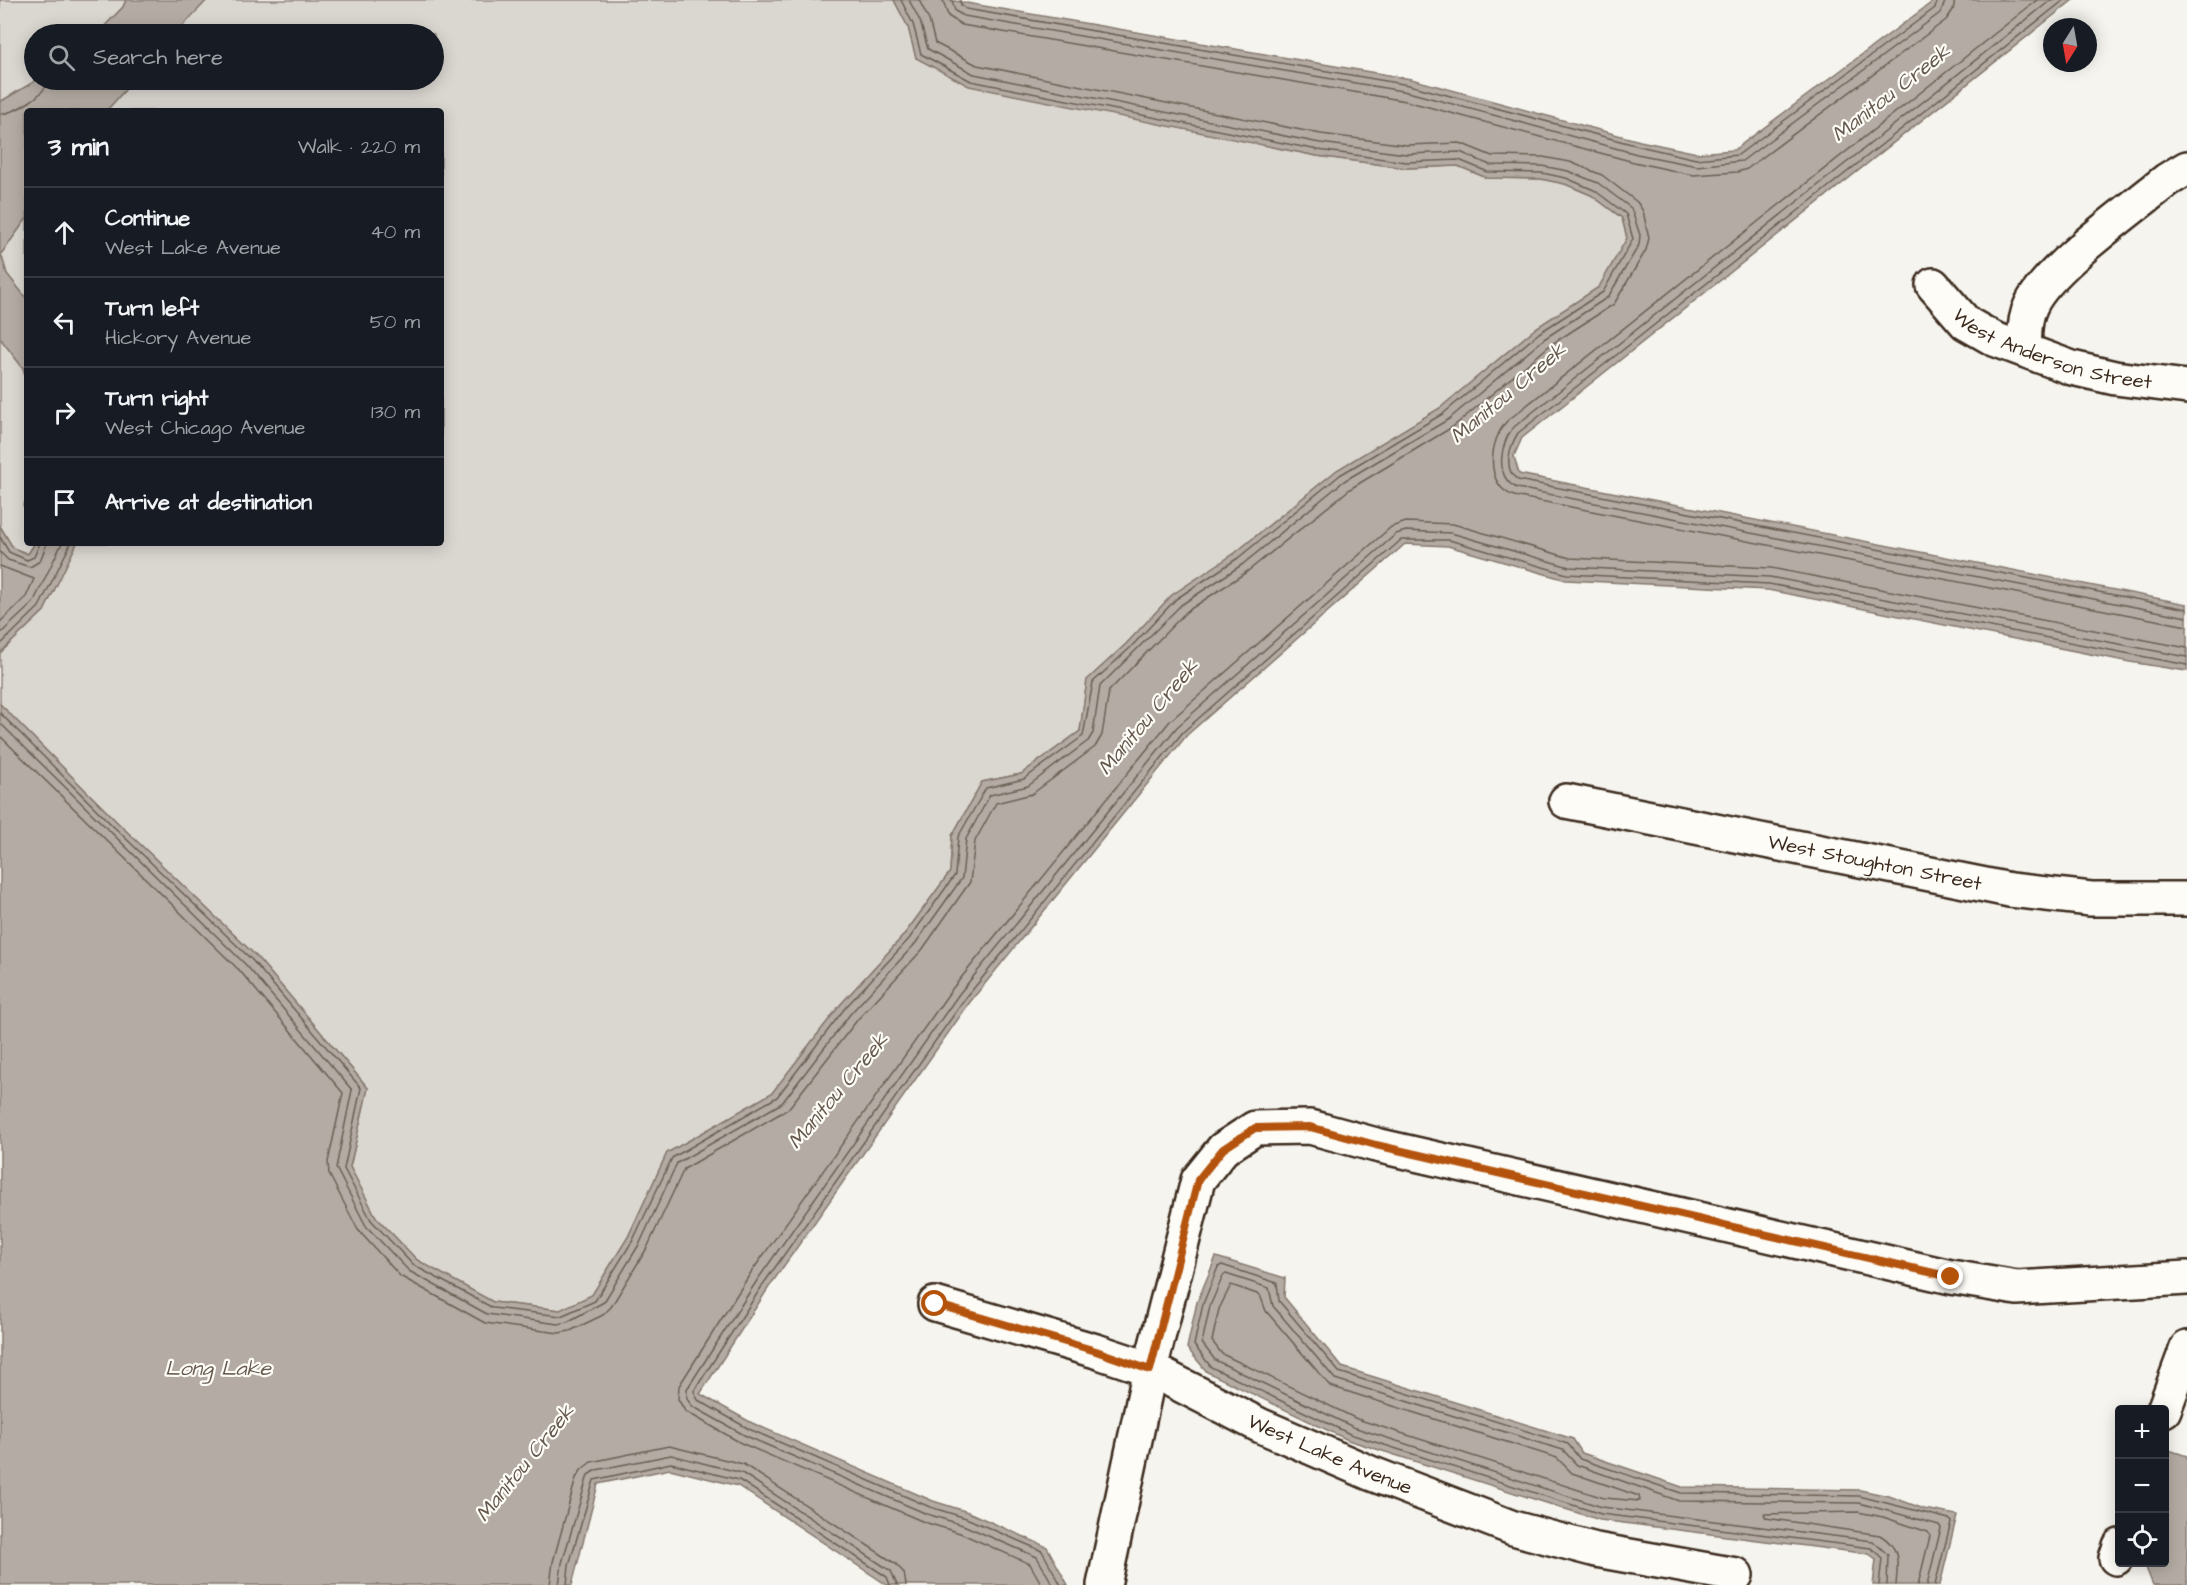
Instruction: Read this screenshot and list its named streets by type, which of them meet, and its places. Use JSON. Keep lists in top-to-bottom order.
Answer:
{
  "streets": {
    "street": ["West Anderson Street", "West Stoughton Street", "West Lake Avenue"]
  },
  "water": ["Manitou Creek", "Long Lake"],
  "north": "bottom",
  "page": {
    "search": "Search here",
    "heading": ["3 min", "Walk · 220 m"],
    "list": [
      ["Continue", "West Lake Avenue", "40 m"],
      ["Turn left", "Hickory Avenue", "50 m"],
      ["Turn right", "West Chicago Avenue", "130 m"],
      "Arrive at destination"
    ],
    "map_buttons": ["+", "−"]
  }
}
